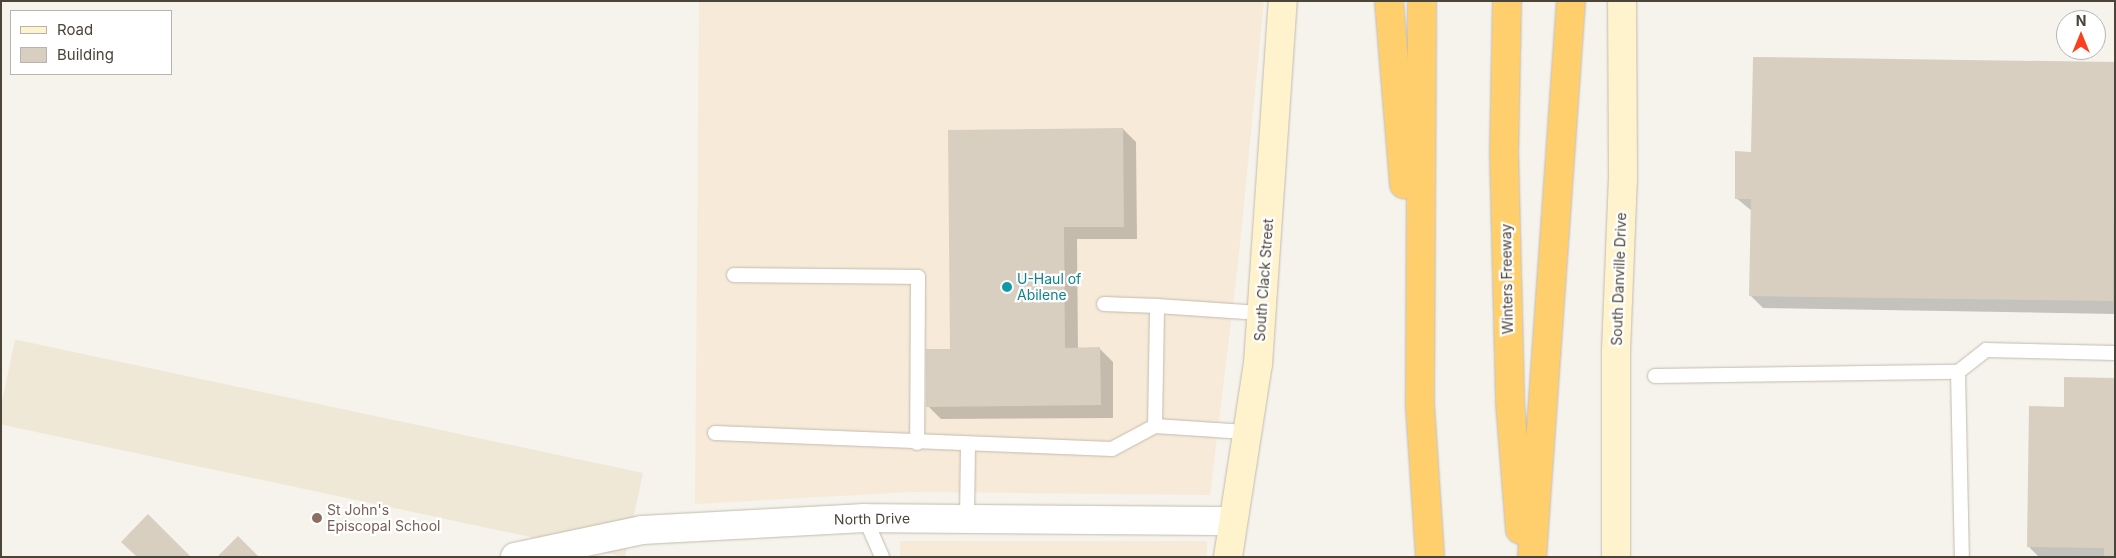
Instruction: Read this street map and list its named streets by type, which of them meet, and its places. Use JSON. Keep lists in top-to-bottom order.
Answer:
{
  "streets": {
    "highway": ["Winters Freeway"],
    "main road": ["South Danville Drive", "South Clack Street"],
    "street": ["North Drive"]
  },
  "crossings": [
    ["South Clack Street", "North Drive"]
  ],
  "places": ["U-Haul of Abilene", "St John's Episcopal School"],
  "legend": ["Road", "Building"],
  "north": "top"
}
